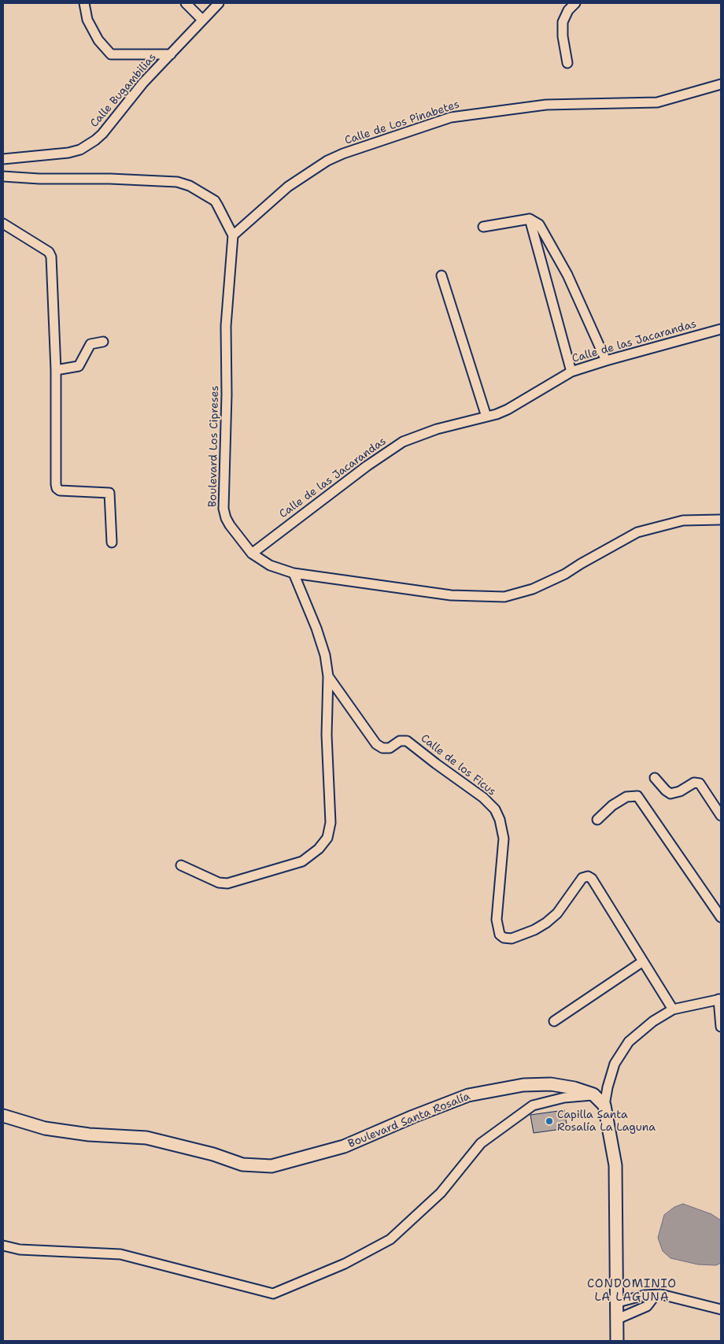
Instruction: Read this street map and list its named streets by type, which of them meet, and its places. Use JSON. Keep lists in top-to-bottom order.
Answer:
{
  "streets": {
    "street": [
      "Calle Bugambilias",
      "Calle de Los Pinabetes",
      "Calle de las Jacarandas",
      "Boulevard Los Cipreses",
      "Calle de los Ficus",
      "Boulevard Santa Rosalía"
    ]
  },
  "crossings": [
    ["Calle de Los Pinabetes", "Boulevard Los Cipreses"],
    ["Calle de las Jacarandas", "Boulevard Los Cipreses"]
  ],
  "districts": ["CONDOMINIO LA LAGUNA"],
  "places": ["Capilla Santa Rosalía La Laguna"]
}
